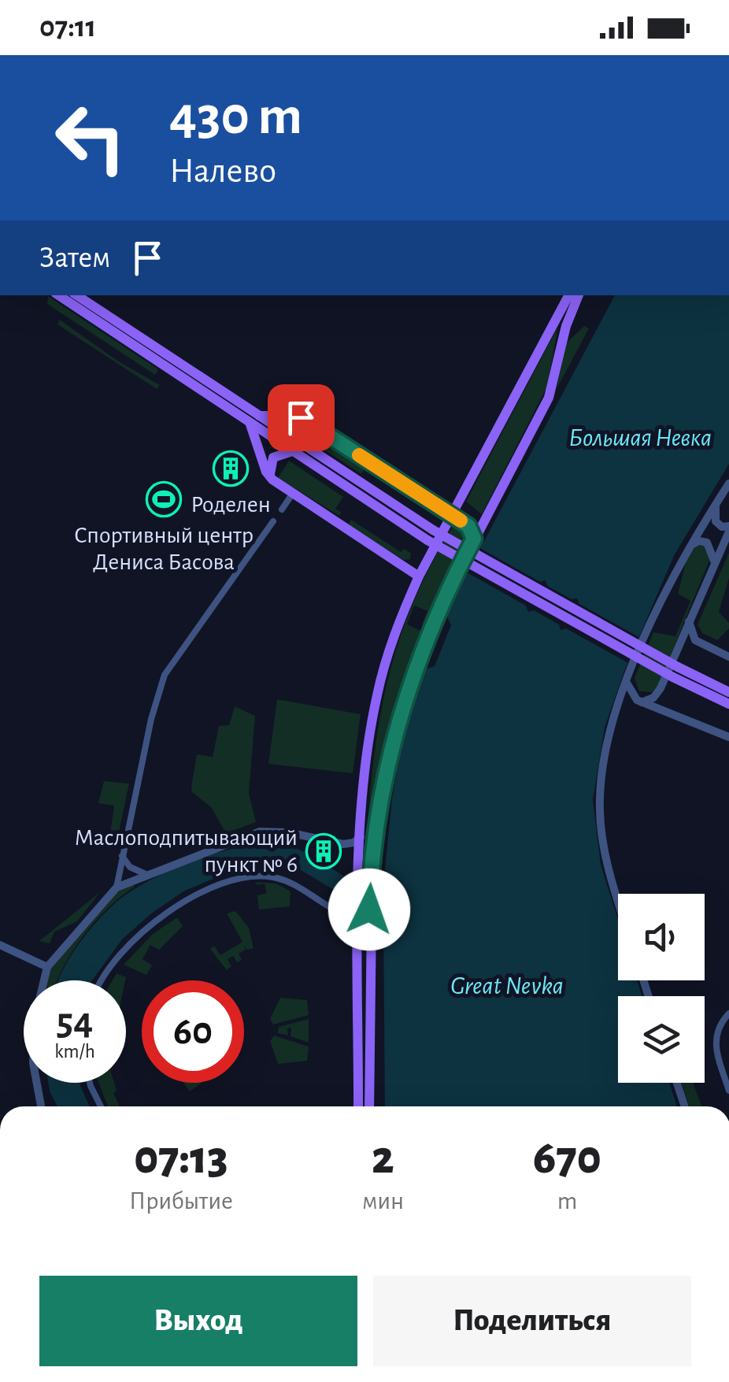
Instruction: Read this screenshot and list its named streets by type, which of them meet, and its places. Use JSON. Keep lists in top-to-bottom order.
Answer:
{
  "water": ["Большая Невка", "Great Nevka"],
  "places": {
    "building": ["Роделен", "Маслоподпитывающий пункт № 6"],
    "sports": ["Спортивный центр Дениса Басова"]
  },
  "page": {
    "status": "07:11",
    "turn": ["430 m", "Налево"],
    "then": "Затем",
    "speed": "54 km/h",
    "limit": "60",
    "eta": [
      "07:13",
      "Прибытие",
      "2",
      "мин",
      "670",
      "m"
    ],
    "buttons": ["Выход", "Поделиться"]
  }
}
